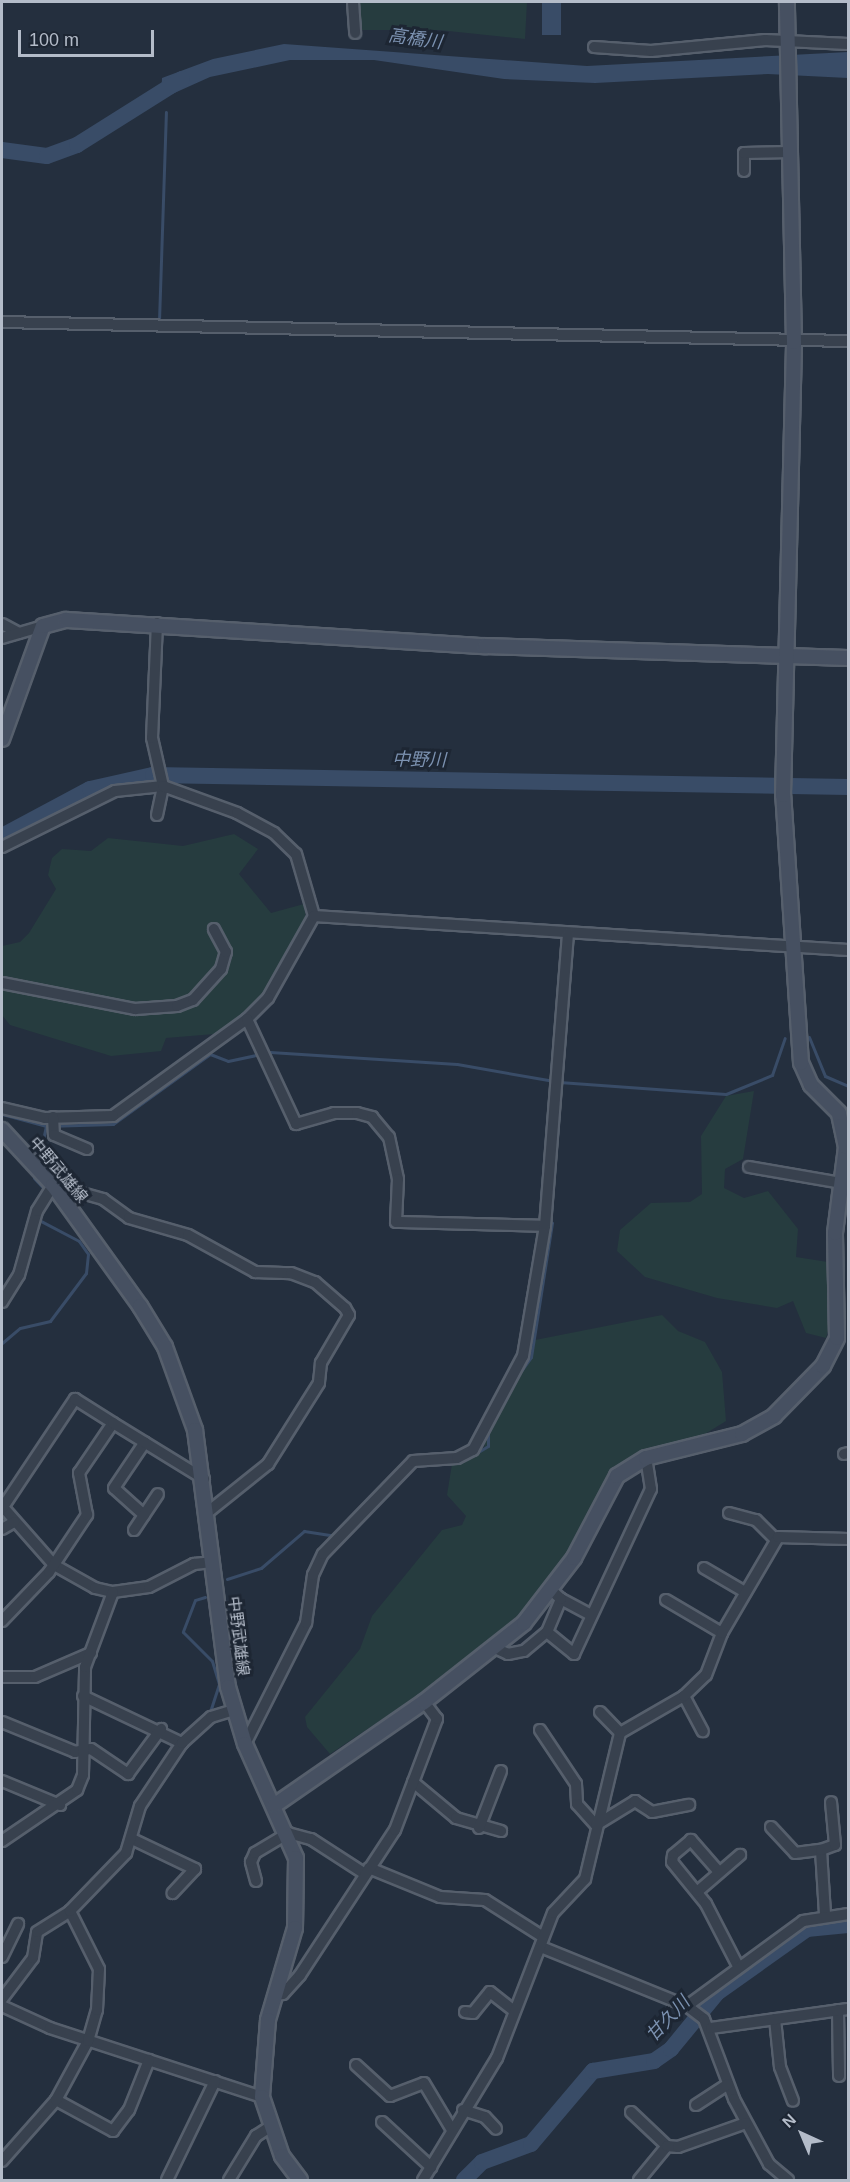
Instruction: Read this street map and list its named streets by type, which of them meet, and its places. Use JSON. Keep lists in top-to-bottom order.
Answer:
{
  "streets": {
    "street": ["中野武雄線"]
  },
  "water": ["高橋川", "中野川", "甘久川"],
  "scale_bar": "100 m",
  "north": "top left"
}
